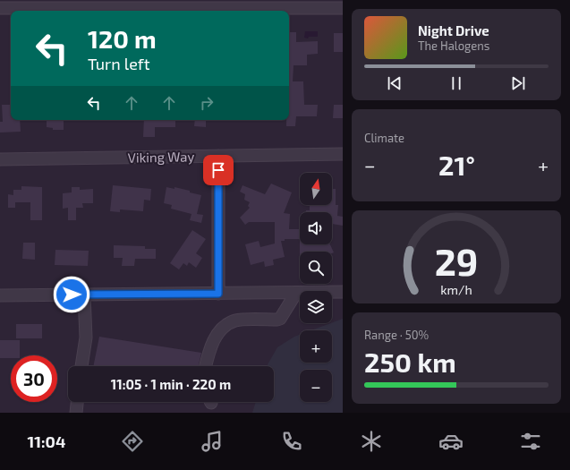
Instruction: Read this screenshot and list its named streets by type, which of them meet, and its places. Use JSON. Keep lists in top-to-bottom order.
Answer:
{
  "streets": {
    "street": ["Viking Way"]
  },
  "north": "top",
  "page": {
    "turn": ["120 m", "Turn left"],
    "song": ["Night Drive", "The Halogens"],
    "tile": [
      "Climate",
      ["Range · 50%", "250 km"]
    ],
    "heat": ["−", "21°", "+"],
    "map_buttons": ["+", "−"],
    "limit": "30",
    "trip": "11:05 · 1 min · 220 m",
    "tabs": "11:04",
    "gauge": ["29", "km/h"]
  }
}
